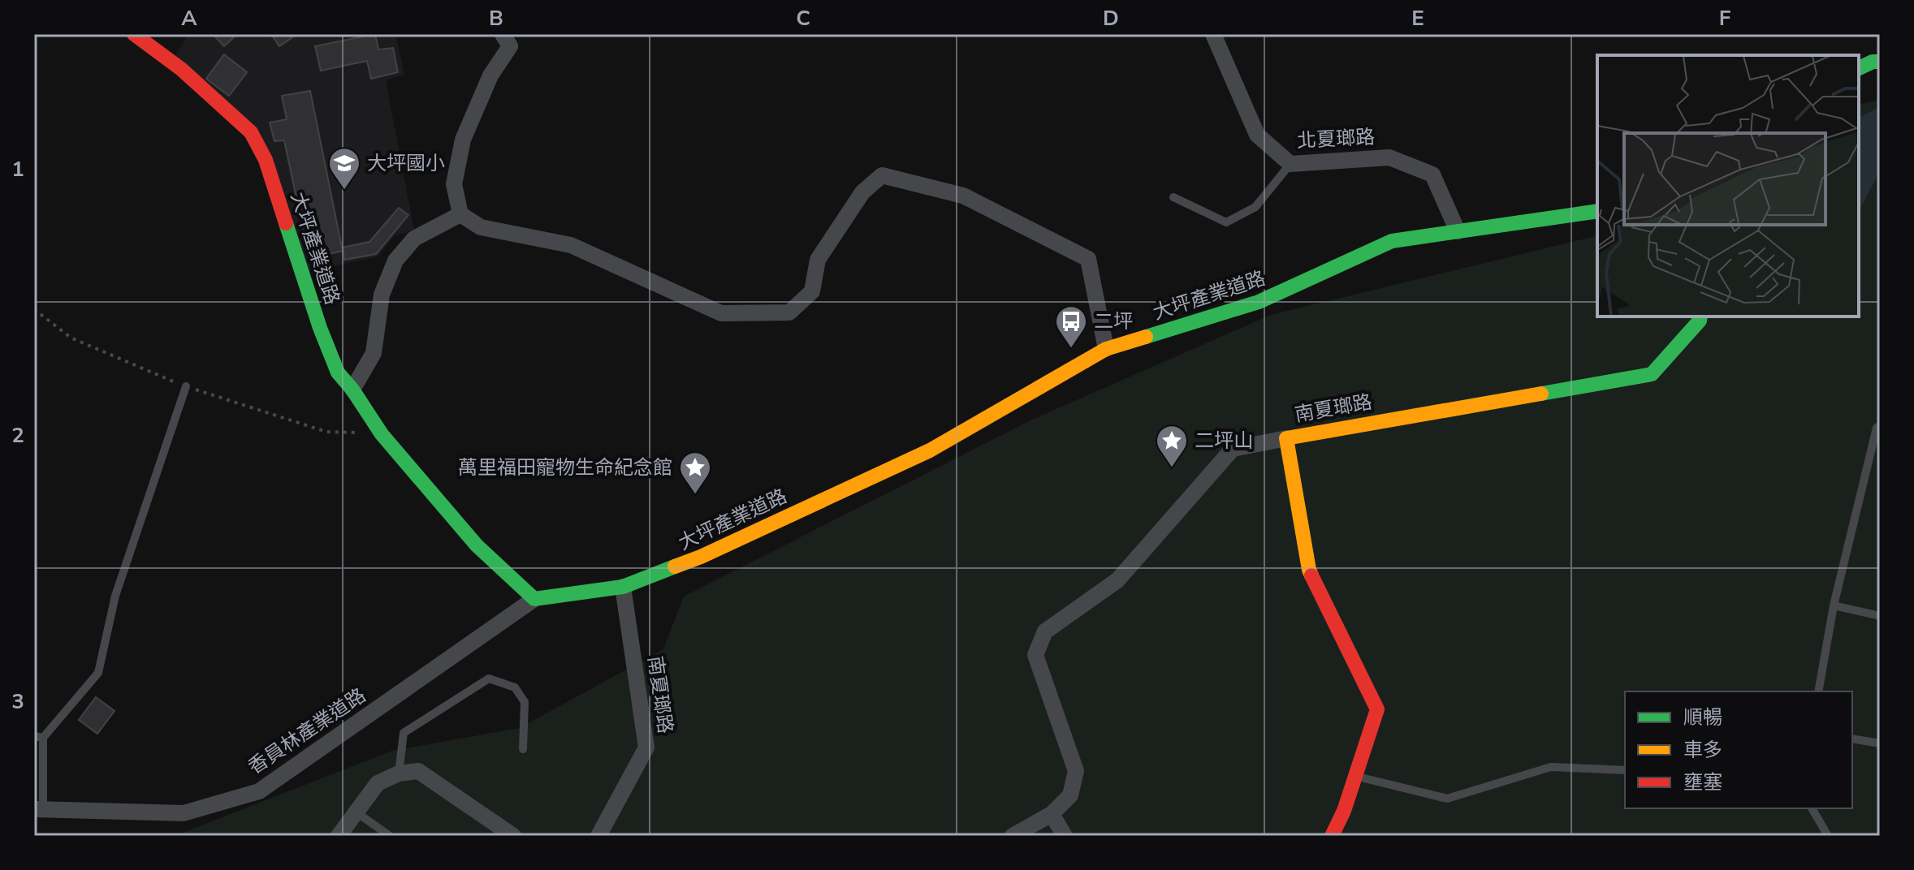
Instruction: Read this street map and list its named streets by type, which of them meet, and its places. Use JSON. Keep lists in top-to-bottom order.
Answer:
{
  "streets": {
    "street": [
      "北夏瑯路",
      "大坪產業道路",
      "南夏瑯路",
      "香員林產業道路"
    ]
  },
  "crossings": [
    ["北夏瑯路", "大坪產業道路"],
    ["大坪產業道路", "南夏瑯路"],
    ["大坪產業道路", "香員林產業道路"]
  ],
  "places": {
    "school or university": ["大坪國小"],
    "bus stop": ["二坪"],
    "place": ["二坪山", "萬里福田寵物生命紀念館"]
  },
  "legend": ["順暢", "車多", "壅塞"],
  "grid": {
    "columns": [
      "A",
      "B",
      "C",
      "D",
      "E",
      "F"
    ],
    "rows": ["1", "2", "3"]
  }
}
